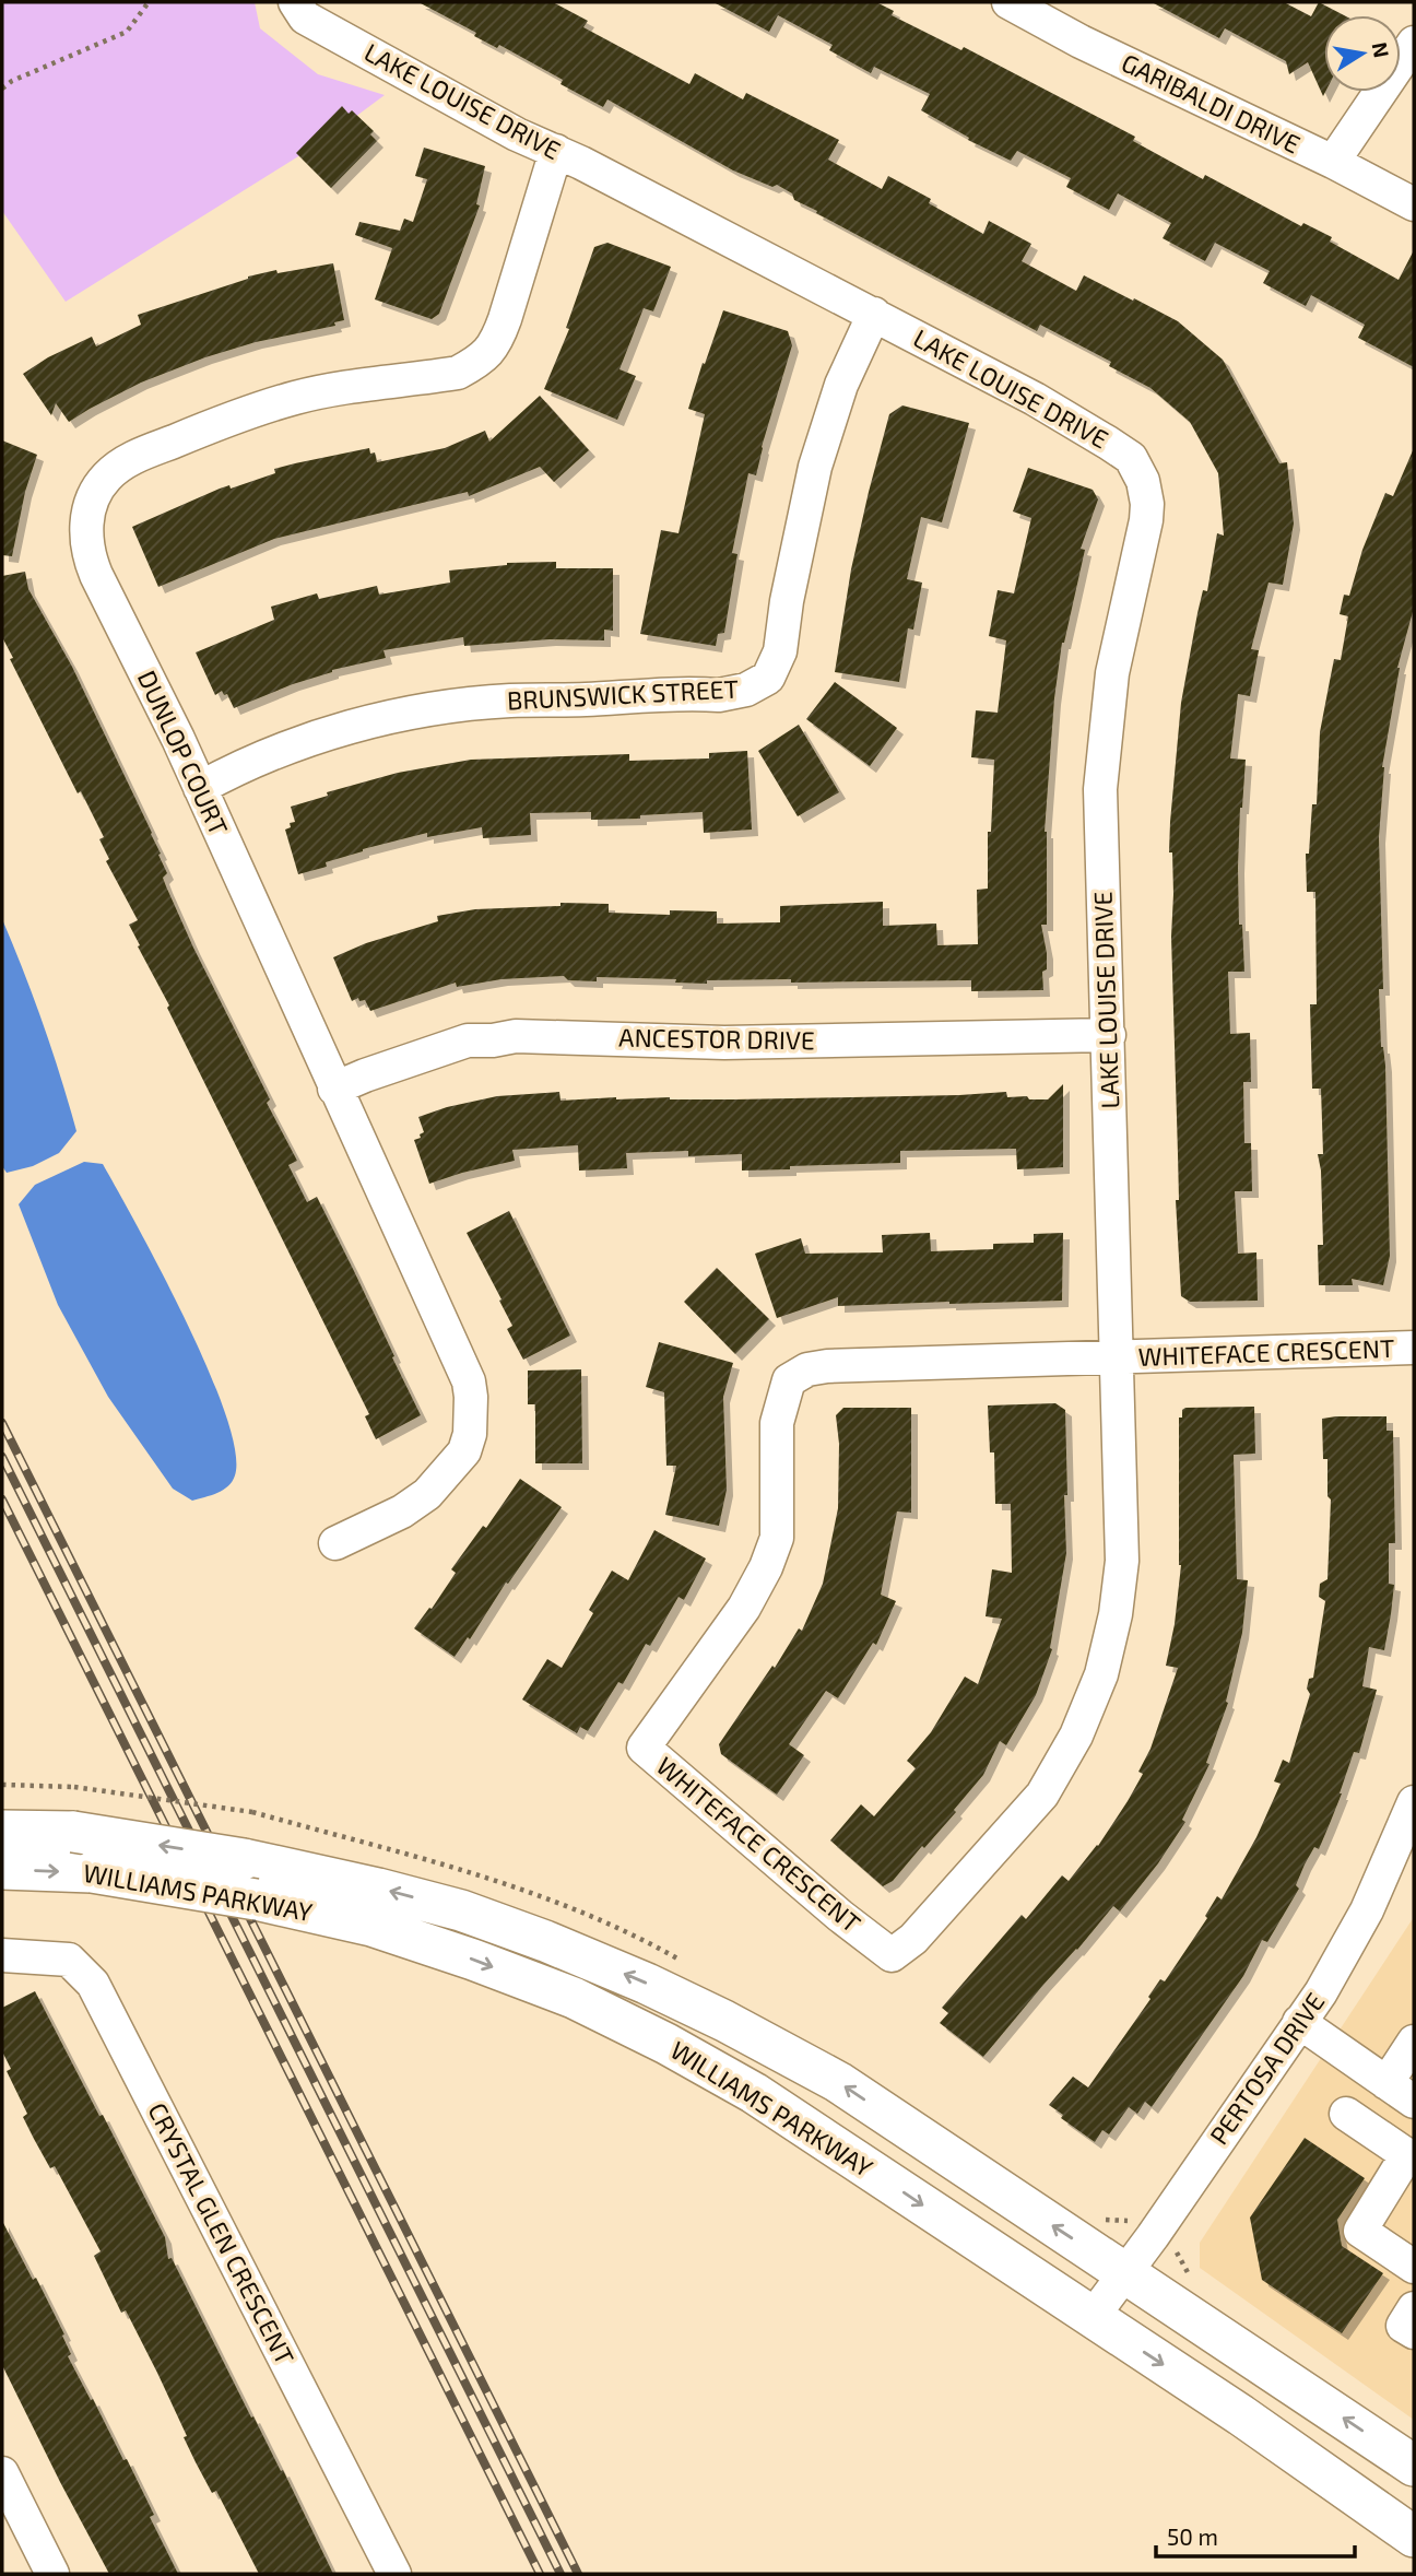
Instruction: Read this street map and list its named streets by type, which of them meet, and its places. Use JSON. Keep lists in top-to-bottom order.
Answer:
{
  "streets": {
    "main road": ["WILLIAMS PARKWAY"],
    "street": [
      "LAKE LOUISE DRIVE",
      "GARIBALDI DRIVE",
      "BRUNSWICK STREET",
      "DUNLOP COURT",
      "ANCESTOR DRIVE",
      "WHITEFACE CRESCENT",
      "PERTOSA DRIVE",
      "CRYSTAL GLEN CRESCENT"
    ]
  },
  "crossings": [
    ["LAKE LOUISE DRIVE", "BRUNSWICK STREET"],
    ["LAKE LOUISE DRIVE", "DUNLOP COURT"],
    ["LAKE LOUISE DRIVE", "ANCESTOR DRIVE"],
    ["LAKE LOUISE DRIVE", "WHITEFACE CRESCENT"],
    ["BRUNSWICK STREET", "DUNLOP COURT"],
    ["DUNLOP COURT", "ANCESTOR DRIVE"],
    ["WILLIAMS PARKWAY", "PERTOSA DRIVE"]
  ],
  "scale_bar": "50 m",
  "north": "right"
}
